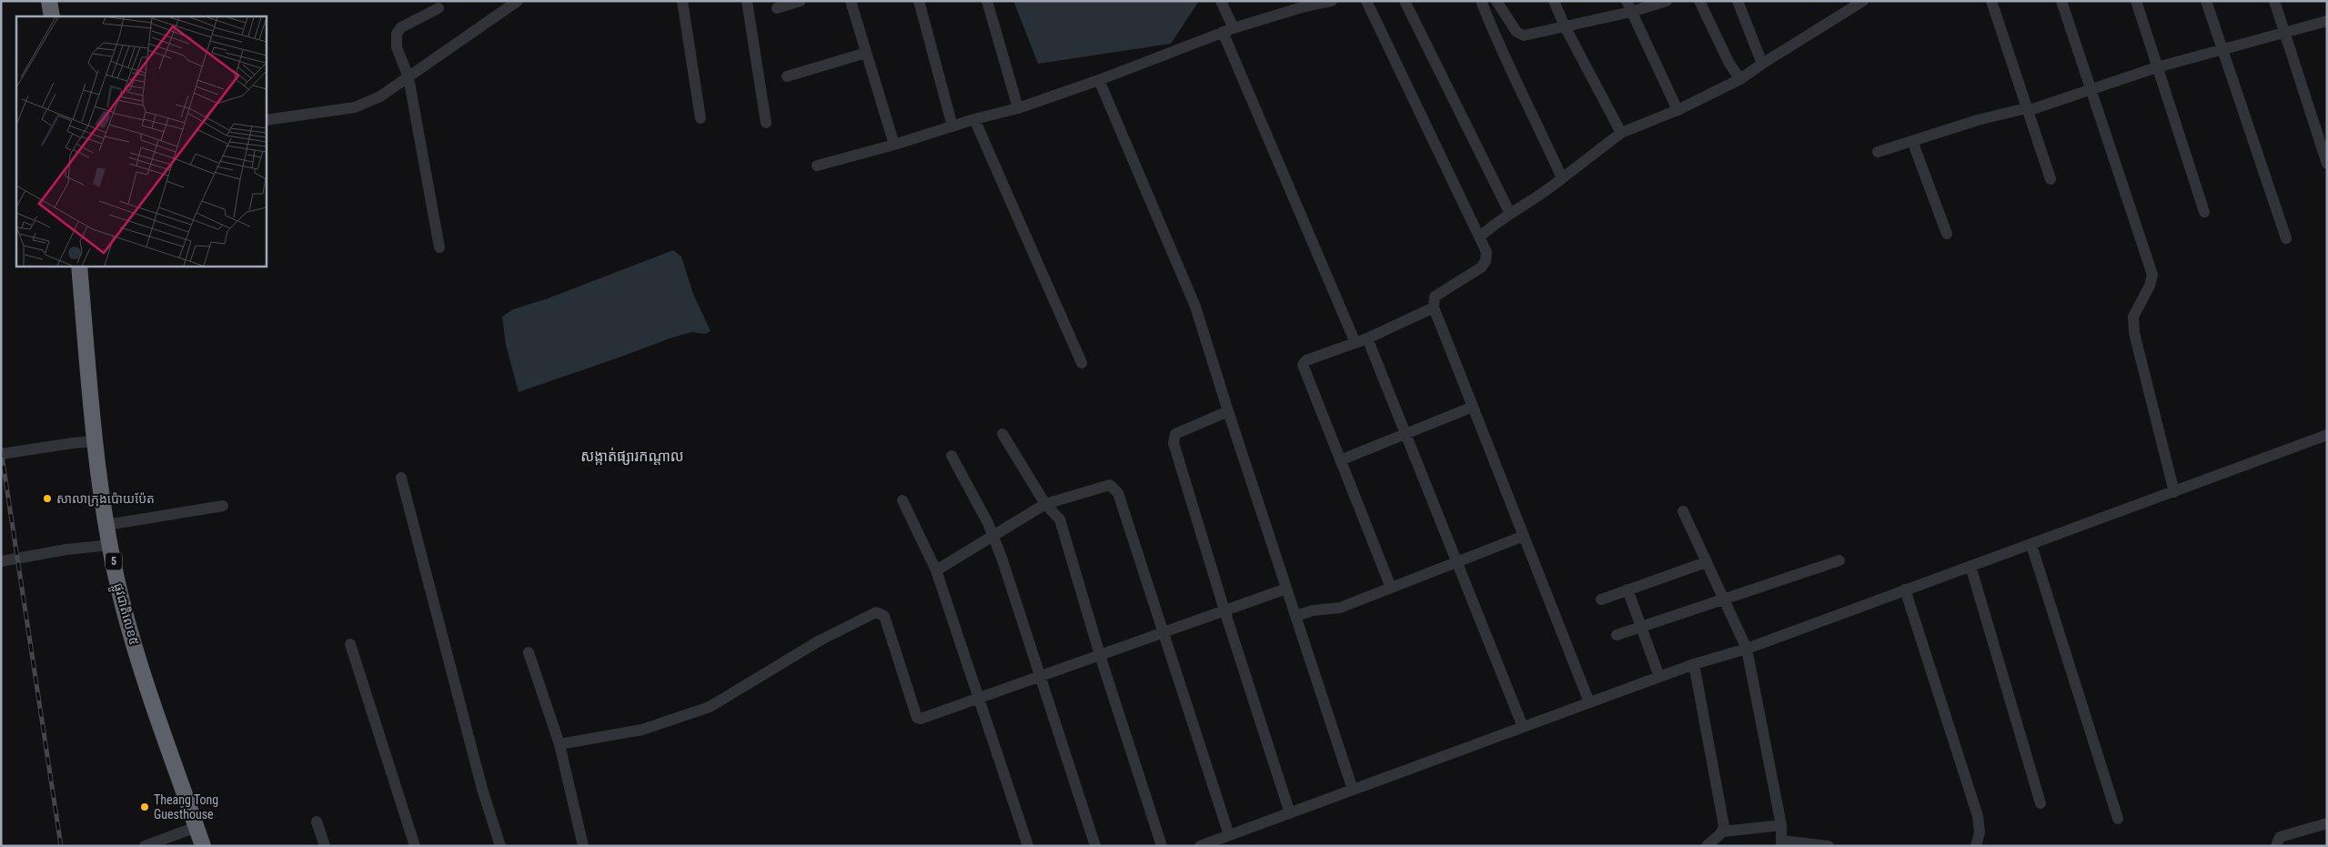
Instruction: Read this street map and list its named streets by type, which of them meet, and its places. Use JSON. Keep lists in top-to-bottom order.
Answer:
{
  "streets": {
    "highway": ["5", "ផ្លូវជាតិលេខ៥"]
  },
  "districts": ["សង្កាត់ផ្សារកណ្ដាល"],
  "places": ["សាលាក្រុងប៉ោយប៉ែត", "Theang Tong Guesthouse"]
}
